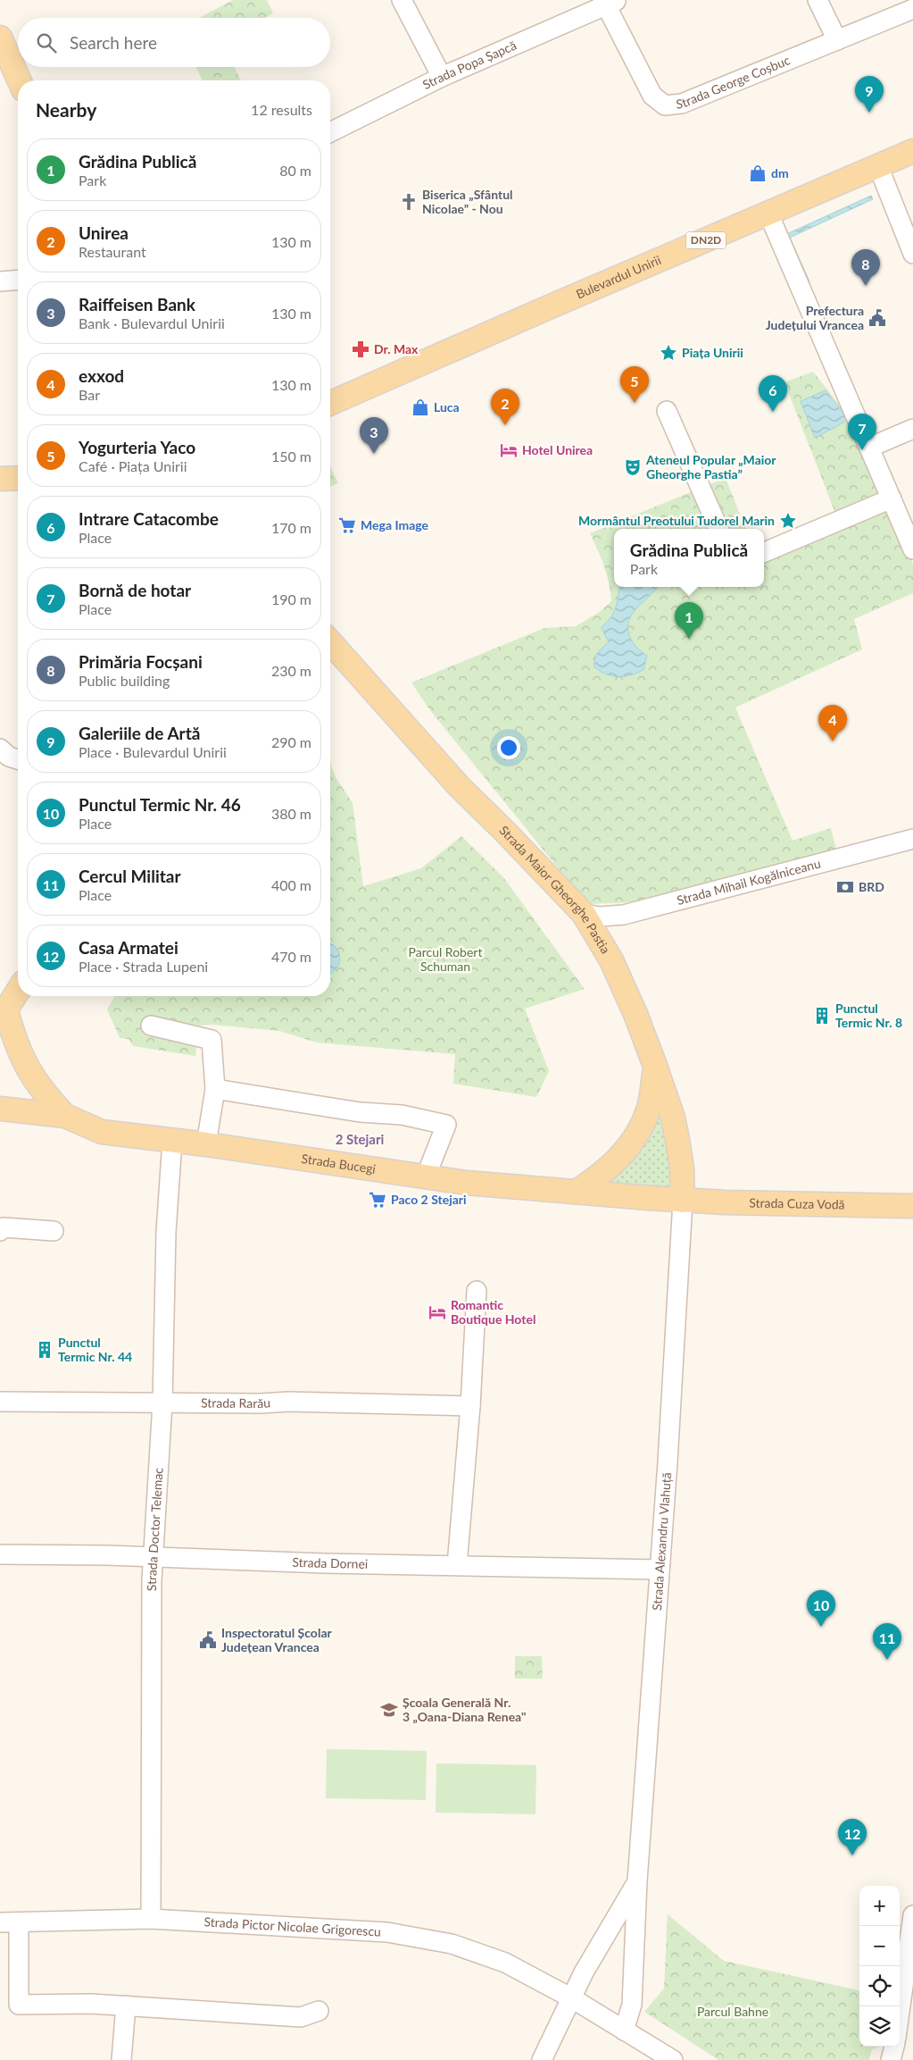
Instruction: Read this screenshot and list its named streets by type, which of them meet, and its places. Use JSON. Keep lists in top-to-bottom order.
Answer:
{
  "streets": {
    "main road": [
      "DN2D",
      "Bulevardul Unirii",
      "Strada Maior Gheorghe Pastia",
      "Strada Bucegi",
      "Strada Cuza Vodă"
    ],
    "street": [
      "Strada Popa Șapcă",
      "Strada George Coșbuc",
      "Strada Mihail Kogălniceanu",
      "Strada Rarău",
      "Strada Doctor Telemac",
      "Strada Alexandru Vlahuță",
      "Strada Dornei",
      "Strada Pictor Nicolae Grigorescu"
    ]
  },
  "crossings": [
    ["Strada Popa Șapcă", "Strada George Coșbuc"],
    ["Strada Mihail Kogălniceanu", "Strada Maior Gheorghe Pastia"],
    ["Strada Maior Gheorghe Pastia", "Strada Bucegi"],
    ["Strada Maior Gheorghe Pastia", "Strada Cuza Vodă"],
    ["Strada Maior Gheorghe Pastia", "Strada Alexandru Vlahuță"],
    ["Strada Bucegi", "Strada Cuza Vodă"],
    ["Strada Bucegi", "Strada Doctor Telemac"],
    ["Strada Bucegi", "Strada Alexandru Vlahuță"],
    ["Strada Cuza Vodă", "Strada Alexandru Vlahuță"],
    ["Strada Rarău", "Strada Doctor Telemac"],
    ["Strada Doctor Telemac", "Strada Dornei"],
    ["Strada Doctor Telemac", "Strada Pictor Nicolae Grigorescu"],
    ["Strada Alexandru Vlahuță", "Strada Dornei"],
    ["Strada Alexandru Vlahuță", "Strada Pictor Nicolae Grigorescu"]
  ],
  "districts": ["2 Stejari"],
  "parks": ["Parcul Robert Schuman", "Parcul Bahne"],
  "places": {
    "shop": ["dm", "Luca"],
    "church": ["Biserica „Sfântul Nicolae” - Nou"],
    "public building": ["Prefectura Județului Vrancea", "Inspectoratul Școlar Județean Vrancea"],
    "pharmacy": ["Dr. Max"],
    "place": ["Piața Unirii", "Mormântul Preotului Tudorel Marin"],
    "hotel": ["Hotel Unirea", "Romantic Boutique Hotel"],
    "theatre": ["Ateneul Popular „Maior Gheorghe Pastia”"],
    "supermarket": ["Mega Image", "Paco 2 Stejari"],
    "bank": ["BRD"],
    "building": ["Punctul Termic Nr. 8", "Punctul Termic Nr. 44"],
    "school or university": ["Școala Generală Nr. 3 „Oana-Diana Renea\""]
  },
  "page": {
    "search": "Search here",
    "pins": [
      "9",
      "8",
      "5",
      "6",
      "2",
      "7",
      "3",
      "1",
      "4",
      "10",
      "11",
      "12"
    ],
    "heading": ["Nearby", "12 results"],
    "list": [
      {
        "mark": "1",
        "name": "Grădina Publică",
        "note": "Park",
        "value": "80 m"
      },
      {
        "mark": "2",
        "name": "Unirea",
        "note": "Restaurant",
        "value": "130 m"
      },
      {
        "mark": "3",
        "name": "Raiffeisen Bank",
        "note": "Bank · Bulevardul Unirii",
        "value": "130 m"
      },
      {
        "mark": "4",
        "name": "exxod",
        "note": "Bar",
        "value": "130 m"
      },
      {
        "mark": "5",
        "name": "Yogurteria Yaco",
        "note": "Café · Piața Unirii",
        "value": "150 m"
      },
      {
        "mark": "6",
        "name": "Intrare Catacombe",
        "note": "Place",
        "value": "170 m"
      },
      {
        "mark": "7",
        "name": "Bornă de hotar",
        "note": "Place",
        "value": "190 m"
      },
      {
        "mark": "8",
        "name": "Primăria Focșani",
        "note": "Public building",
        "value": "230 m"
      },
      {
        "mark": "9",
        "name": "Galeriile de Artă",
        "note": "Place · Bulevardul Unirii",
        "value": "290 m"
      },
      {
        "mark": "10",
        "name": "Punctul Termic Nr. 46",
        "note": "Place",
        "value": "380 m"
      },
      {
        "mark": "11",
        "name": "Cercul Militar",
        "note": "Place",
        "value": "400 m"
      },
      {
        "mark": "12",
        "name": "Casa Armatei",
        "note": "Place · Strada Lupeni",
        "value": "470 m"
      }
    ],
    "popup": ["Grădina Publică", "Park"],
    "map_buttons": ["+", "−"]
  }
}
